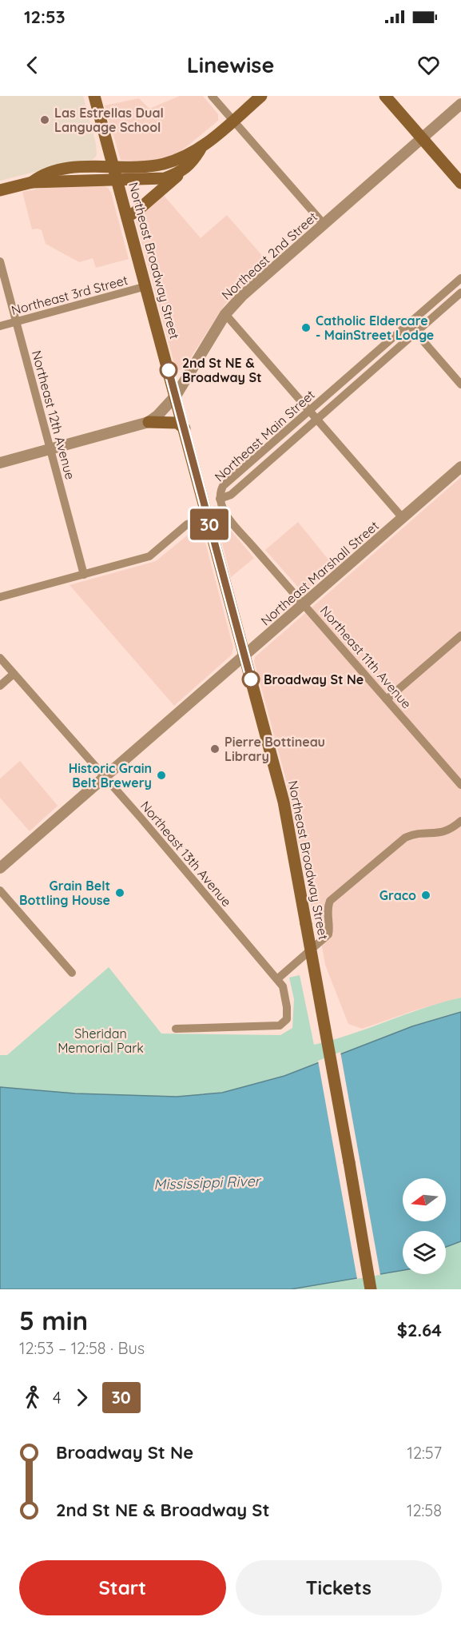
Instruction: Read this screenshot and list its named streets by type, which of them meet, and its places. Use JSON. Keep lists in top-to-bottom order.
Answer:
{
  "streets": {
    "main road": ["Northeast Broadway Street"],
    "street": [
      "Northeast 2nd Street",
      "Northeast 3rd Street",
      "Northeast 12th Avenue",
      "Northeast Main Street",
      "Northeast Marshall Street",
      "Northeast 11th Avenue",
      "Northeast 13th Avenue"
    ]
  },
  "crossings": [
    ["Northeast 2nd Street", "Northeast Broadway Street"],
    ["Northeast 2nd Street", "Northeast 12th Avenue"],
    ["Northeast Broadway Street", "Northeast 3rd Street"],
    ["Northeast Broadway Street", "Northeast Marshall Street"],
    ["Northeast 3rd Street", "Northeast 12th Avenue"],
    ["Northeast Main Street", "Northeast 11th Avenue"],
    ["Northeast Marshall Street", "Northeast 11th Avenue"],
    ["Northeast Marshall Street", "Northeast 13th Avenue"]
  ],
  "water": ["Mississippi River"],
  "parks": ["Sheridan Memorial Park"],
  "places": [
    "Las Estrellas Dual Language School",
    "Catholic Eldercare - MainStreet Lodge",
    "2nd St NE & Broadway St",
    "Broadway St Ne",
    "Pierre Bottineau Library",
    "Historic Grain Belt Brewery",
    "Grain Belt Bottling House",
    "Graco"
  ],
  "lines": ["bus line 30"],
  "north": "left",
  "page": {
    "status": "12:53",
    "header": "Linewise",
    "on_map": "30",
    "heading": ["5 min", "12:53 – 12:58 · Bus", "$2.64"],
    "legs": ["4", "30"],
    "list": [
      {
        "name": "Broadway St Ne",
        "value": "12:57"
      },
      {
        "name": "2nd St NE & Broadway St",
        "value": "12:58"
      }
    ],
    "buttons": ["Start", "Tickets"]
  }
}
